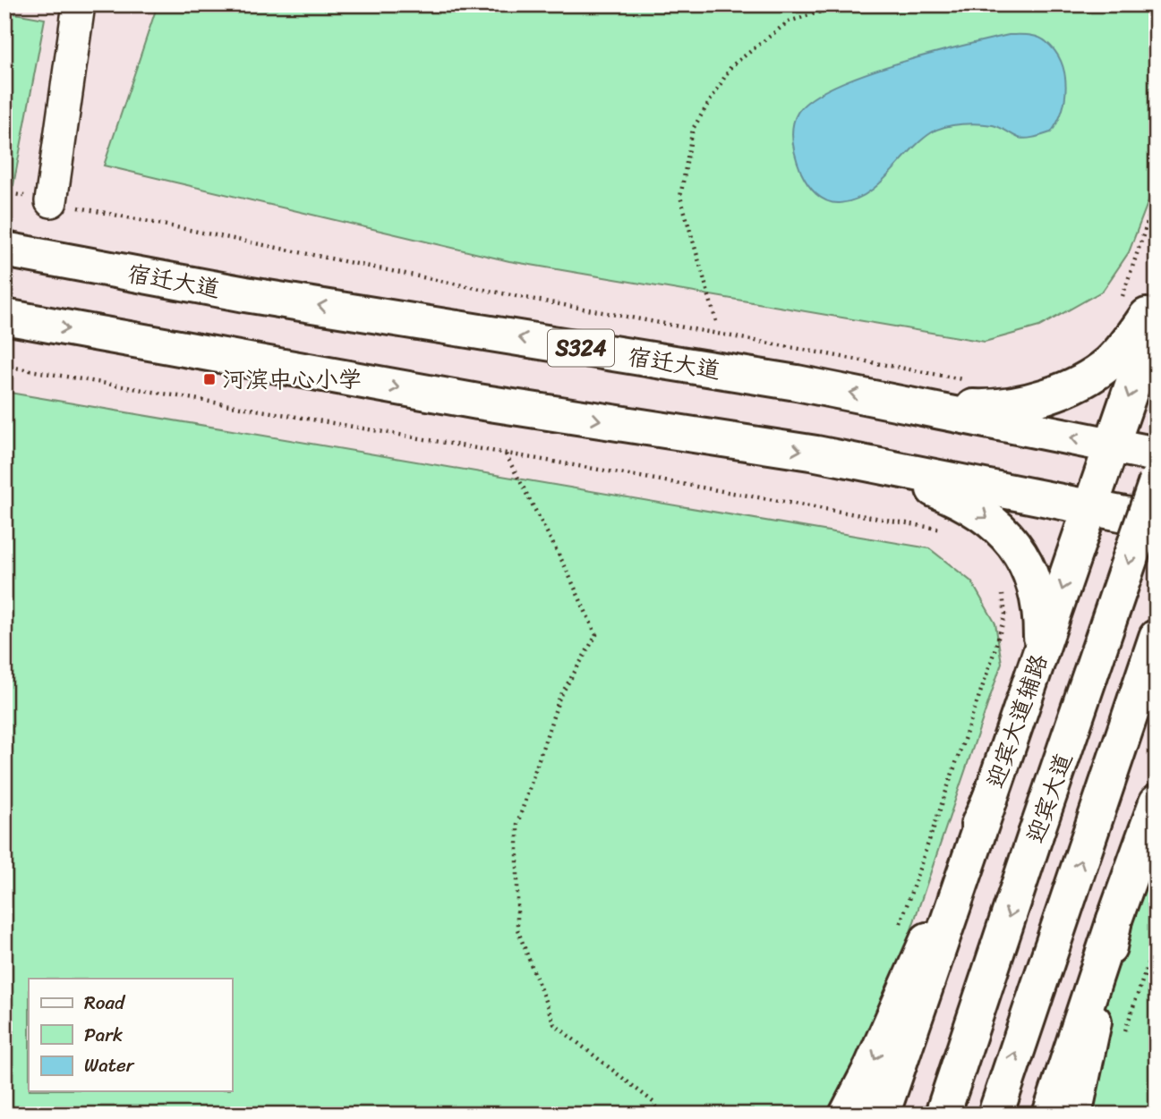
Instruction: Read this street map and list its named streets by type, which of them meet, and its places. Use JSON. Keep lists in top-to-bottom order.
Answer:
{
  "streets": {
    "main road": [
      "宿迁大道",
      "S324",
      "迎宾大道辅路",
      "迎宾大道"
    ]
  },
  "crossings": [
    ["宿迁大道", "迎宾大道辅路"]
  ],
  "places": {
    "transit": ["河滨中心小学"]
  },
  "legend": ["Road", "Park", "Water"]
}
